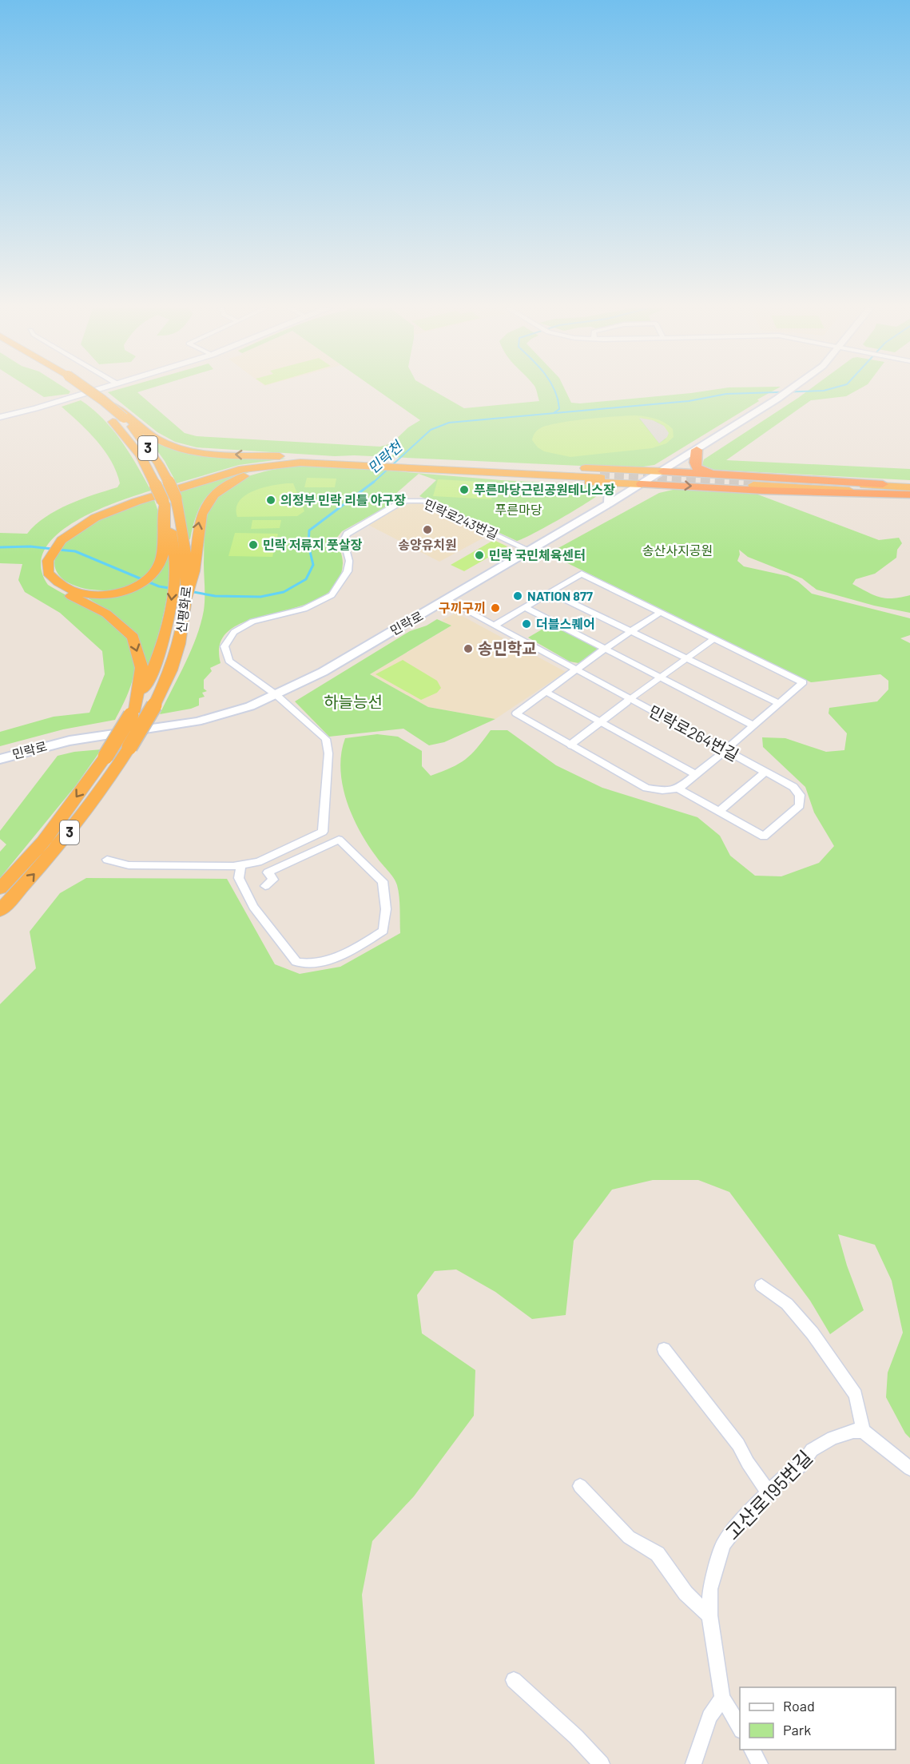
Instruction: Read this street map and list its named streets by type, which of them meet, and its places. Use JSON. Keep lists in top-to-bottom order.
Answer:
{
  "streets": {
    "highway": ["3", "신평화로"],
    "main road": ["민락로"],
    "street": ["민락로243번길", "민락로264번길", "고산로195번길"]
  },
  "crossings": [
    ["민락로243번길", "민락로"],
    ["민락로", "민락로264번길"]
  ],
  "water": ["민락천"],
  "parks": ["푸른마당", "송산사지공원", "하늘능선"],
  "places": [
    "푸른마당근린공원테니스장",
    "의정부 민락 리틀 야구장",
    "송양유치원",
    "민락 저류지 풋살장",
    "민락 국민체육센터",
    "NATION 877",
    "구끼구끼",
    "더블스퀘어",
    "송민학교"
  ],
  "legend": ["Road", "Park"]
}
